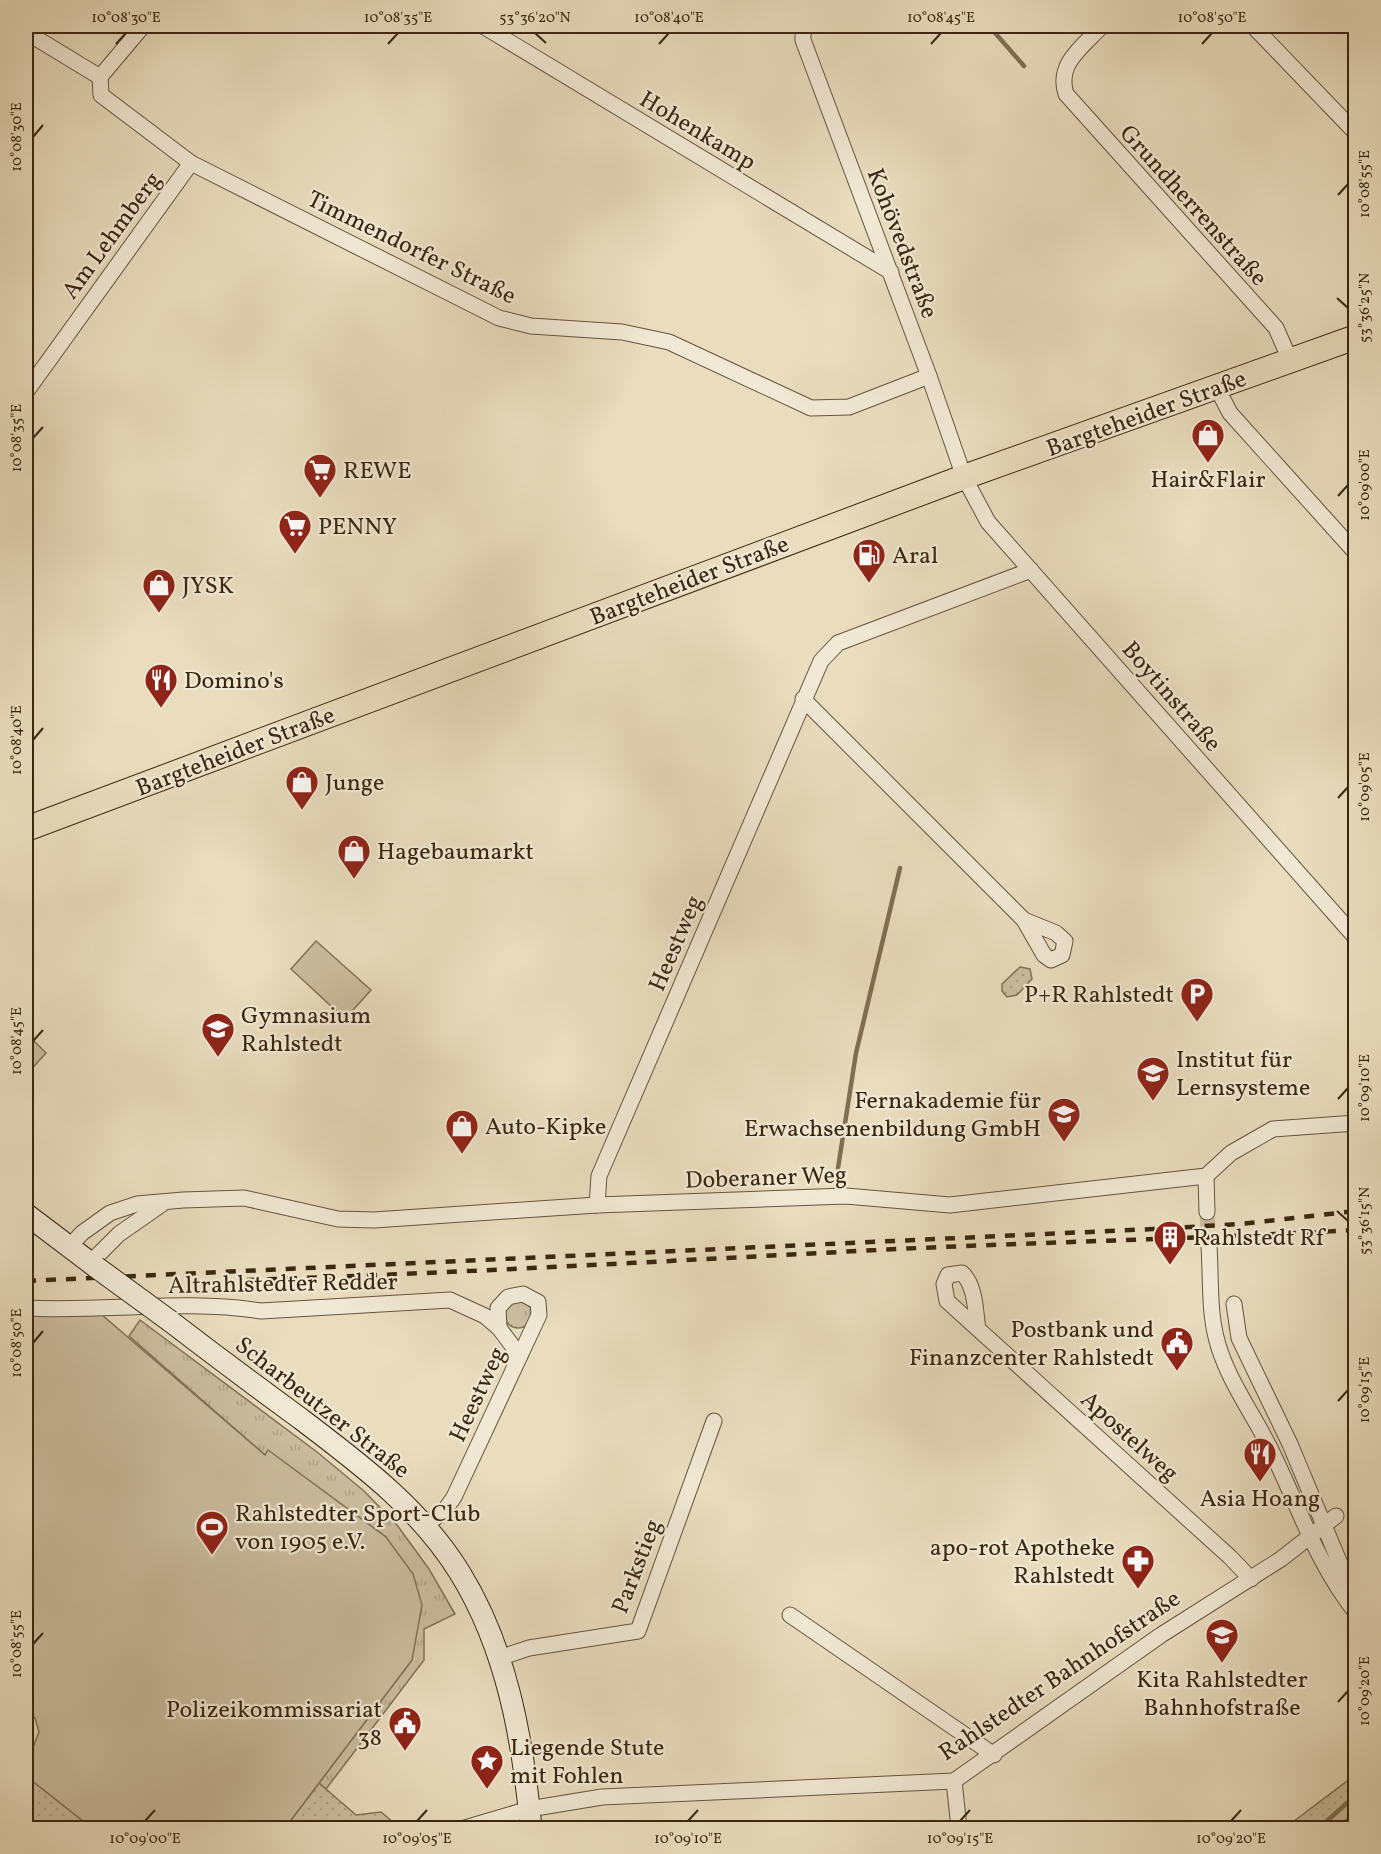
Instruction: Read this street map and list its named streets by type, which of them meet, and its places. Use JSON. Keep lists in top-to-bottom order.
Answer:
{
  "streets": {
    "main road": ["Bargteheider Straße", "Scharbeutzer Straße"],
    "street": [
      "Hohenkamp",
      "Grundherrenstraße",
      "Am Lehmberg",
      "Kohövedstraße",
      "Timmendorfer Straße",
      "Boytinstraße",
      "Heestweg",
      "Doberaner Weg",
      "Altrahlstedter Redder",
      "Apostelweg",
      "Parkstieg",
      "Rahlstedter Bahnhofstraße"
    ]
  },
  "crossings": [
    ["Hohenkamp", "Kohövedstraße"],
    ["Grundherrenstraße", "Bargteheider Straße"],
    ["Am Lehmberg", "Timmendorfer Straße"],
    ["Kohövedstraße", "Timmendorfer Straße"],
    ["Kohövedstraße", "Bargteheider Straße"],
    ["Kohövedstraße", "Boytinstraße"],
    ["Bargteheider Straße", "Boytinstraße"],
    ["Boytinstraße", "Heestweg"],
    ["Heestweg", "Doberaner Weg"],
    ["Heestweg", "Altrahlstedter Redder"],
    ["Heestweg", "Scharbeutzer Straße"],
    ["Doberaner Weg", "Scharbeutzer Straße"],
    ["Scharbeutzer Straße", "Parkstieg"],
    ["Scharbeutzer Straße", "Rahlstedter Bahnhofstraße"],
    ["Apostelweg", "Rahlstedter Bahnhofstraße"]
  ],
  "places": {
    "shop": [
      "Hair&Flair",
      "JYSK",
      "Junge",
      "Hagebaumarkt",
      "Auto-Kipke"
    ],
    "supermarket": ["REWE", "PENNY"],
    "fuel station": ["Aral"],
    "restaurant": ["Domino's", "Asia Hoang"],
    "parking": ["P+R Rahlstedt"],
    "school or university": [
      "Gymnasium Rahlstedt",
      "Institut für Lernsysteme",
      "Fernakademie für Erwachsenenbildung GmbH",
      "Kita Rahlstedter Bahnhofstraße"
    ],
    "building": ["Rahlstedt Rf"],
    "public building": ["Postbank und Finanzcenter Rahlstedt", "Polizeikommissariat 38"],
    "sports": ["Rahlstedter Sport-Club von 1905 e.V."],
    "pharmacy": ["apo-rot Apotheke Rahlstedt"],
    "place": ["Liegende Stute mit Fohlen"]
  },
  "coordinates": [
    "10°08'30\"E",
    "10°08'35\"E",
    "53°36'20\"N",
    "10°08'40\"E",
    "10°08'45\"E",
    "10°08'50\"E",
    "10°08'55\"E",
    "53°36'25\"N",
    "10°09'00\"E",
    "10°09'05\"E",
    "10°09'10\"E",
    "53°36'15\"N",
    "10°09'15\"E",
    "10°09'20\"E"
  ]
}
